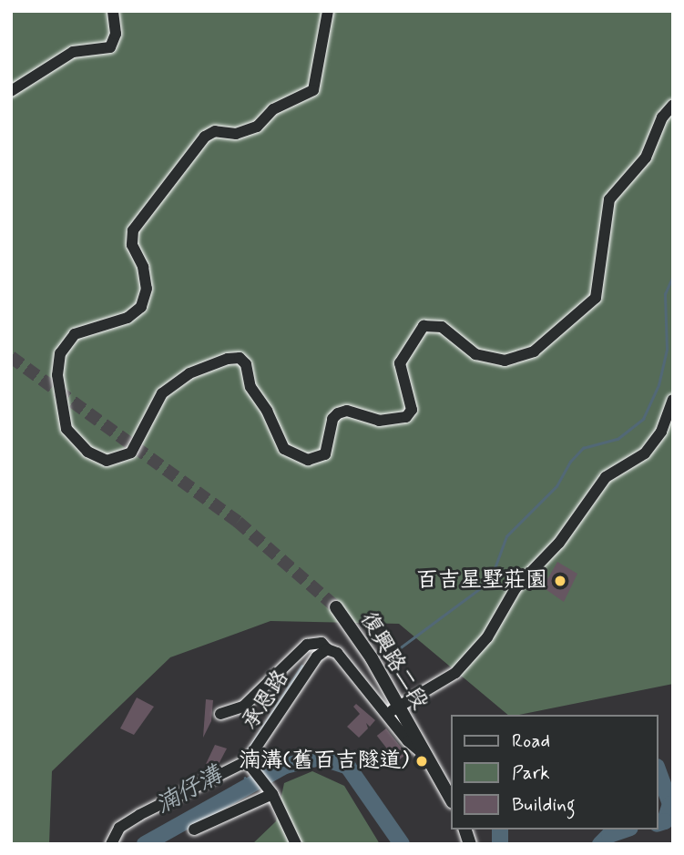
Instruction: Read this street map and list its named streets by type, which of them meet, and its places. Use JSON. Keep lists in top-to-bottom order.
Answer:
{
  "streets": {
    "main road": ["復興路二段"],
    "street": ["承恩路"]
  },
  "water": ["湳仔溝"],
  "places": ["百吉星墅莊園", "湳溝(舊百吉隧道)"],
  "legend": ["Road", "Park", "Building"]
}
